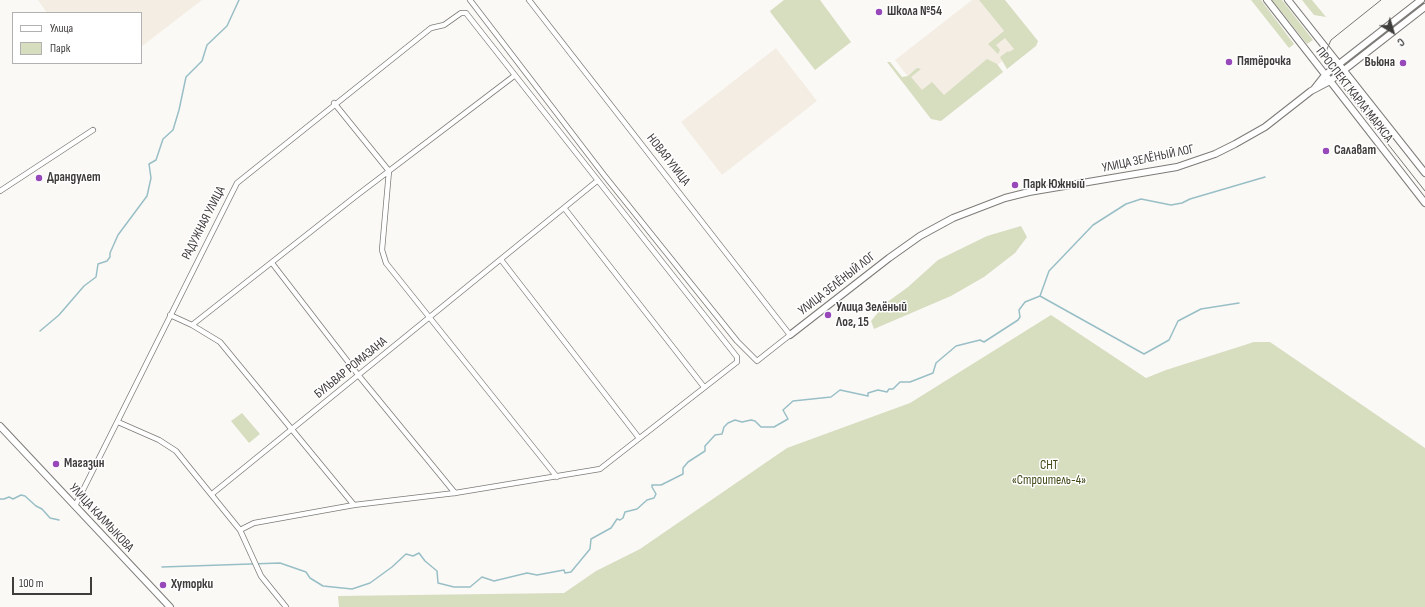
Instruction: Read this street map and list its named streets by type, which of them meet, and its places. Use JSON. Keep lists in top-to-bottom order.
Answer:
{
  "streets": {
    "street": [
      "ПРОСПЕКТ КАРЛА МАРКСА",
      "УЛИЦА ЗЕЛЁНЫЙ ЛОГ",
      "НОВАЯ УЛИЦА",
      "РАДУЖНАЯ УЛИЦА",
      "БУЛЬВАР РОМАЗАНА",
      "УЛИЦА КАЛМЫКОВА"
    ]
  },
  "crossings": [
    ["УЛИЦА ЗЕЛЁНЫЙ ЛОГ", "НОВАЯ УЛИЦА"],
    ["РАДУЖНАЯ УЛИЦА", "УЛИЦА КАЛМЫКОВА"]
  ],
  "parks": ["СНТ «Строитель-4»"],
  "places": [
    "Школа №54",
    "Пятёрочка",
    "Вьюна",
    "Салават",
    "Драндулет",
    "Парк Южный",
    "Улица Зелёный Лог, 15",
    "Магазин",
    "Хуторки"
  ],
  "legend": ["Улица", "Парк"],
  "scale_bar": "100 m",
  "north": "bottom right"
}
